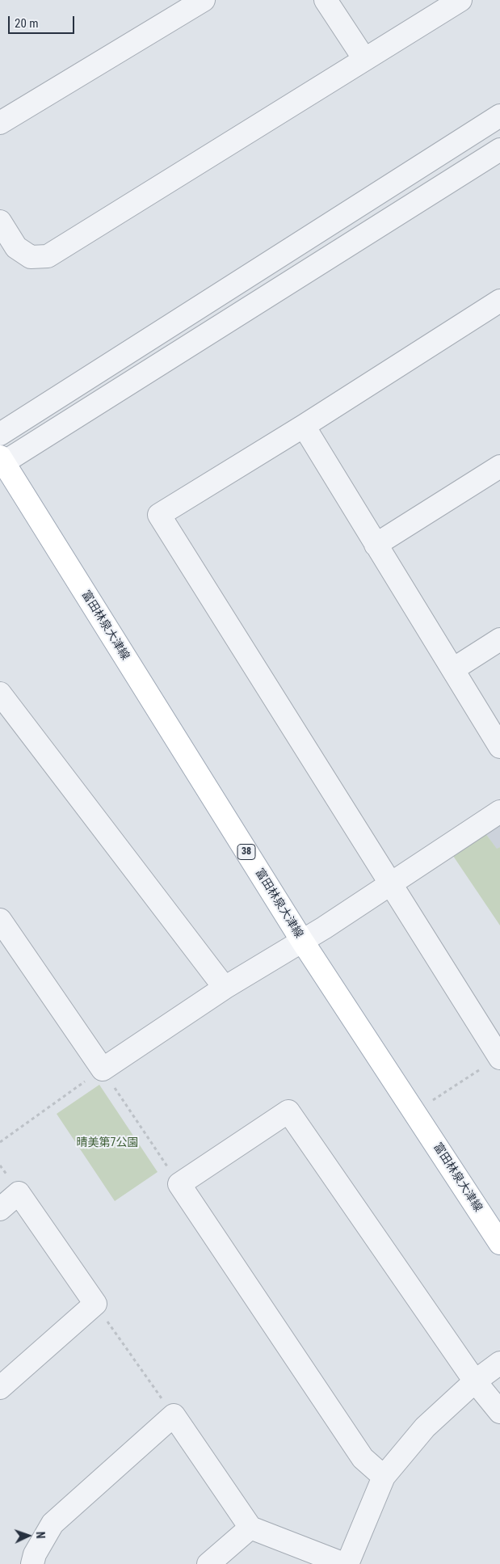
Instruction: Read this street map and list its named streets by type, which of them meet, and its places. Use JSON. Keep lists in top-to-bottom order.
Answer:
{
  "streets": {
    "main road": ["富田林泉大津線", "38"]
  },
  "parks": ["晴美第7公園"],
  "scale_bar": "20 m",
  "north": "right"
}
